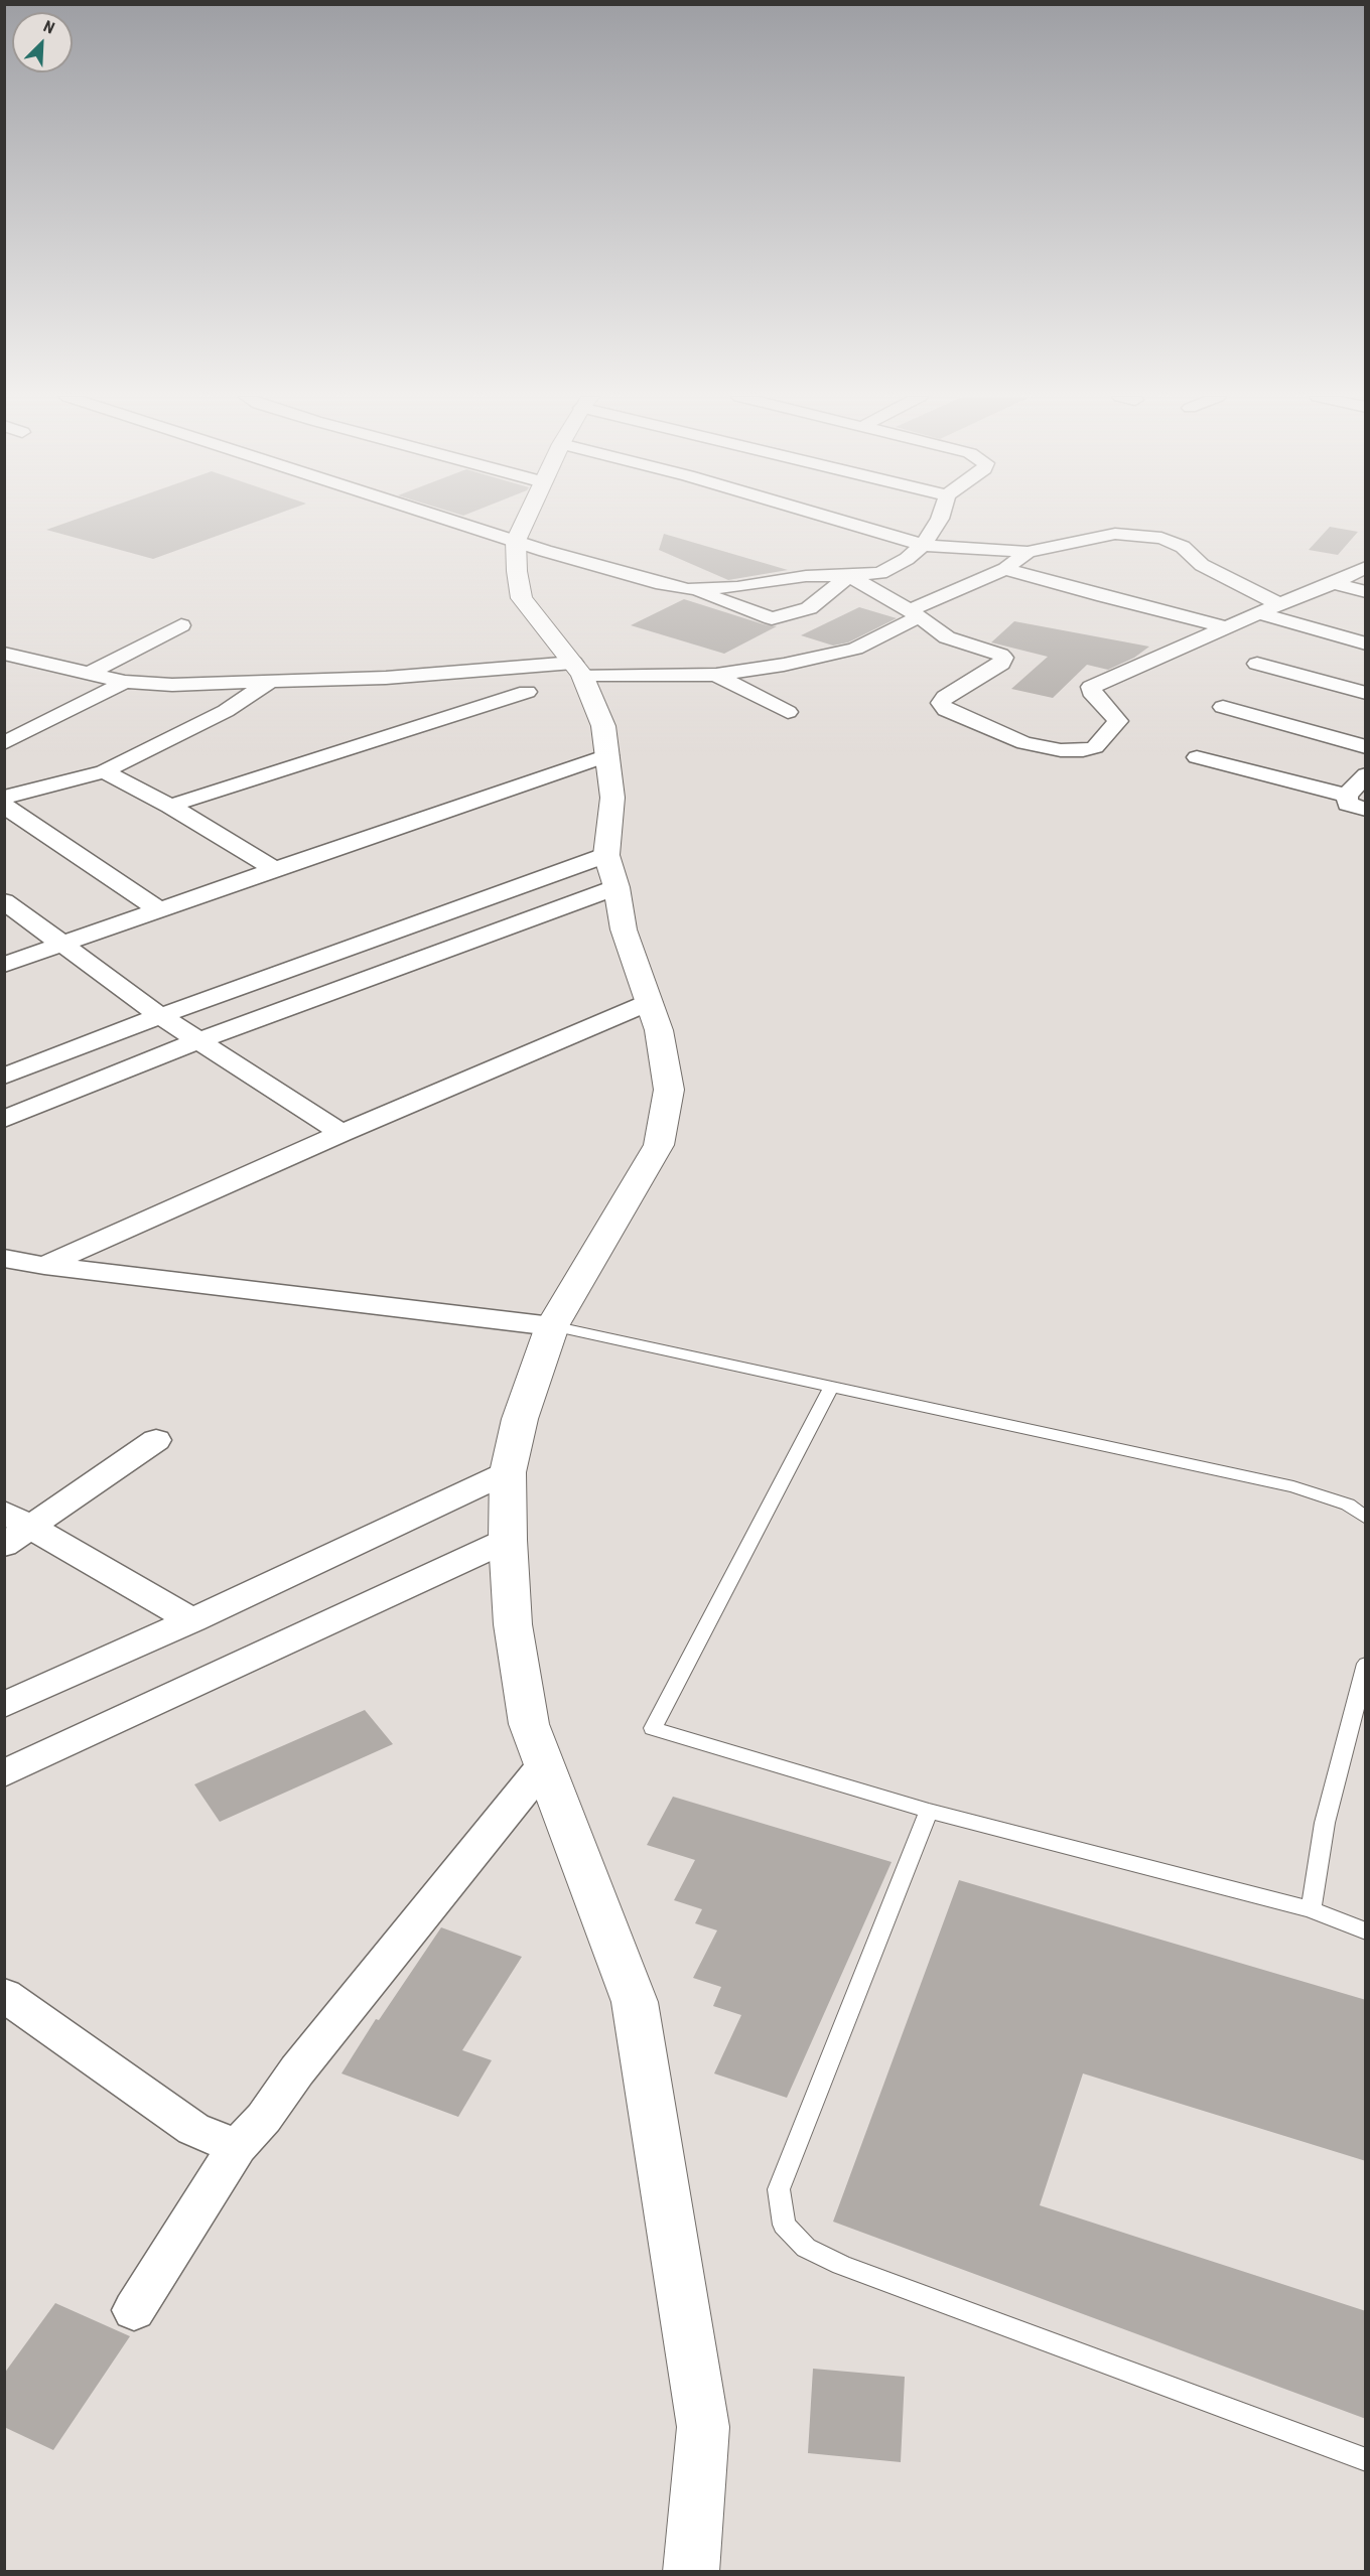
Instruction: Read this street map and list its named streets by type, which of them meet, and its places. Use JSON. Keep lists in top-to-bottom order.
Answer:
{
  "north": "top right"
}
